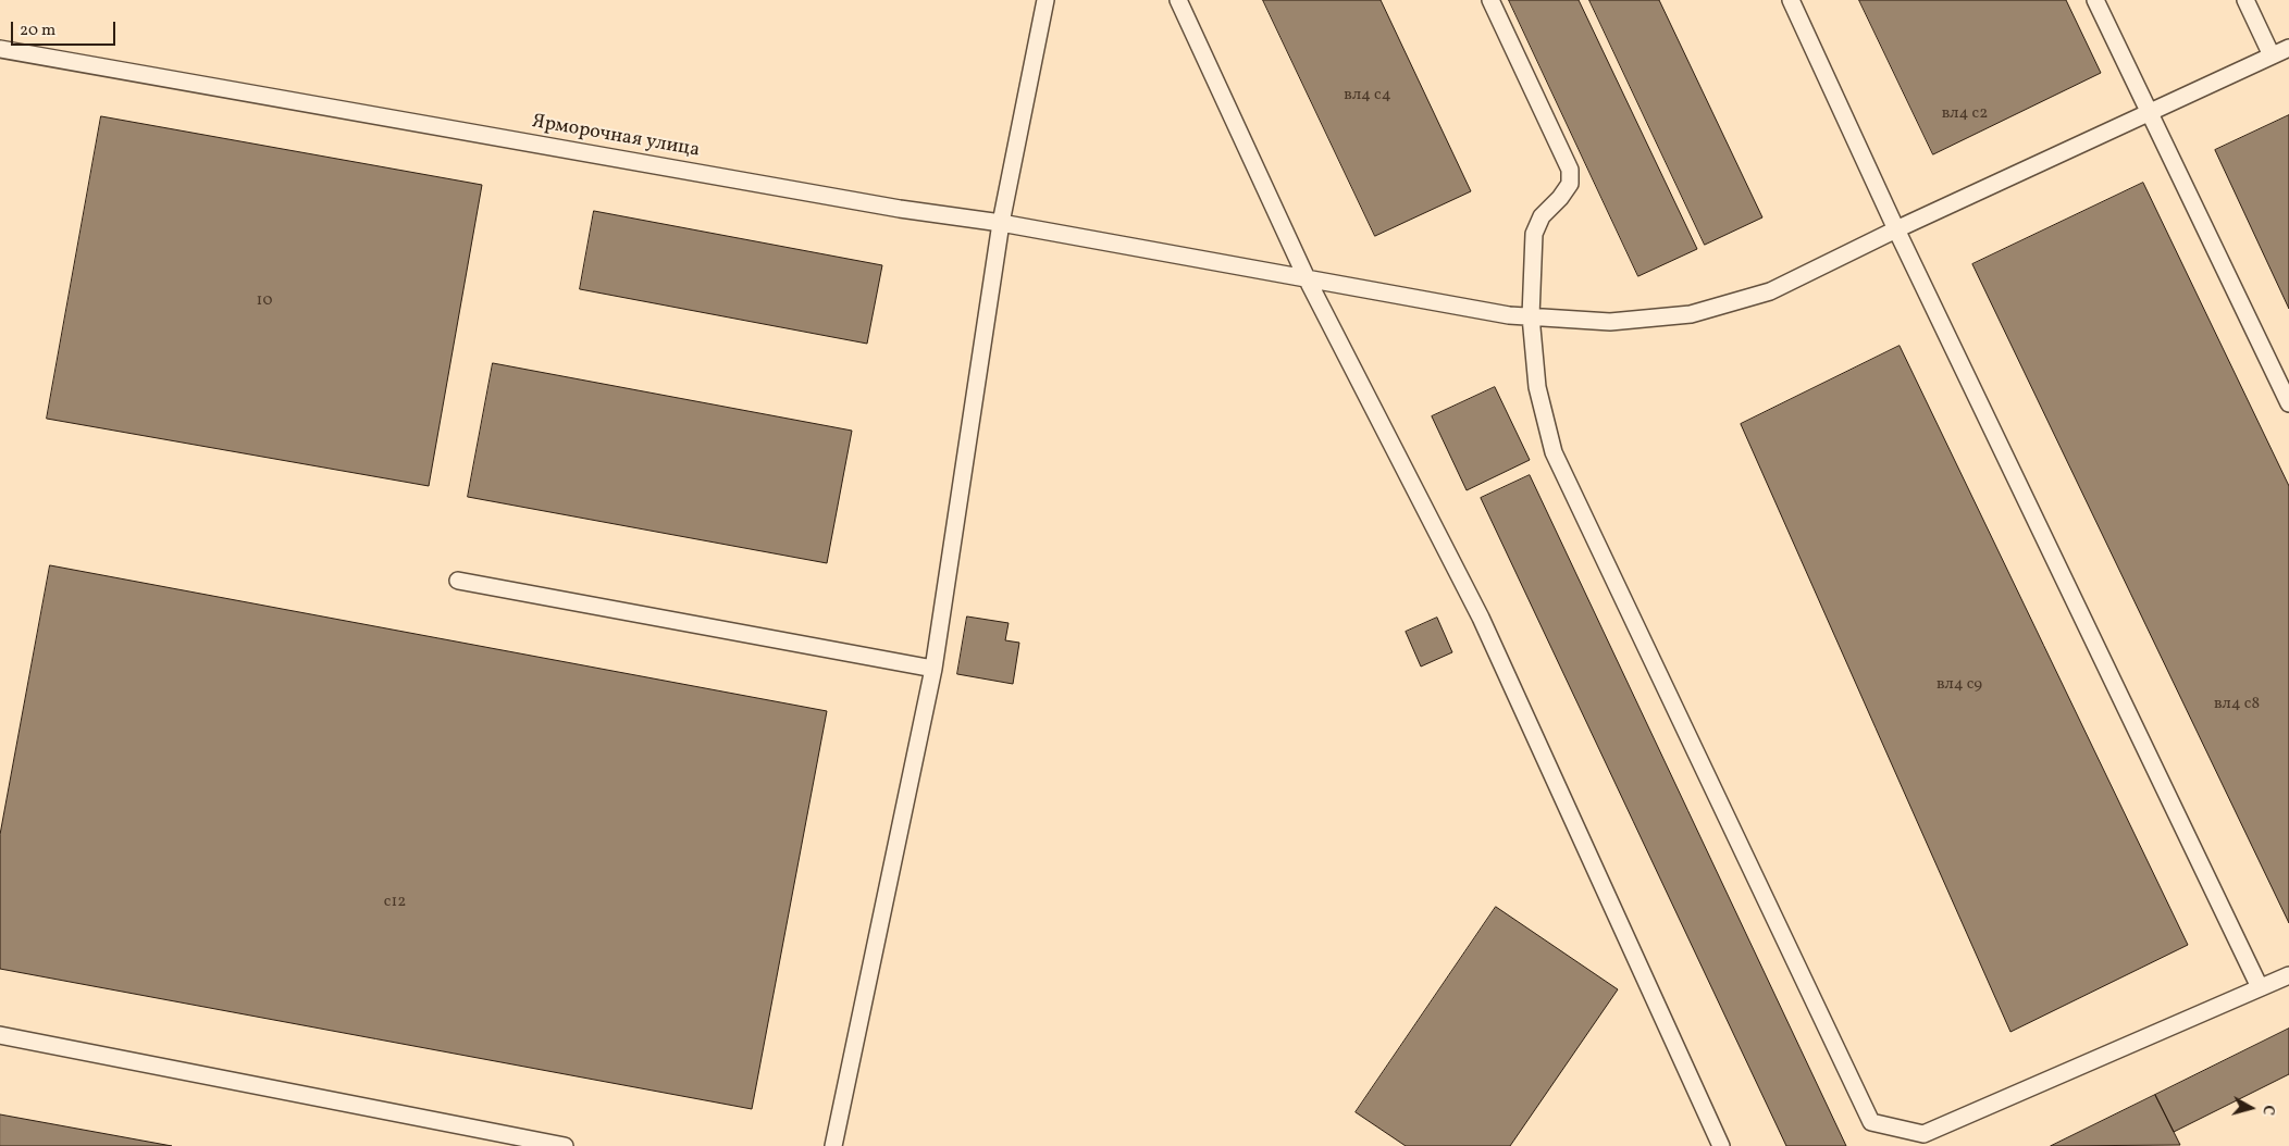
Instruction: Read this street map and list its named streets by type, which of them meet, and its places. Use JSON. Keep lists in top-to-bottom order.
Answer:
{
  "streets": {
    "lane": ["Ярморочная улица"]
  },
  "house_numbers": [
    "вл4 с4",
    "вл4 с2",
    "10",
    "вл4 с9",
    "вл4 с8",
    "с12"
  ],
  "scale_bar": "20 m",
  "north": "right"
}
